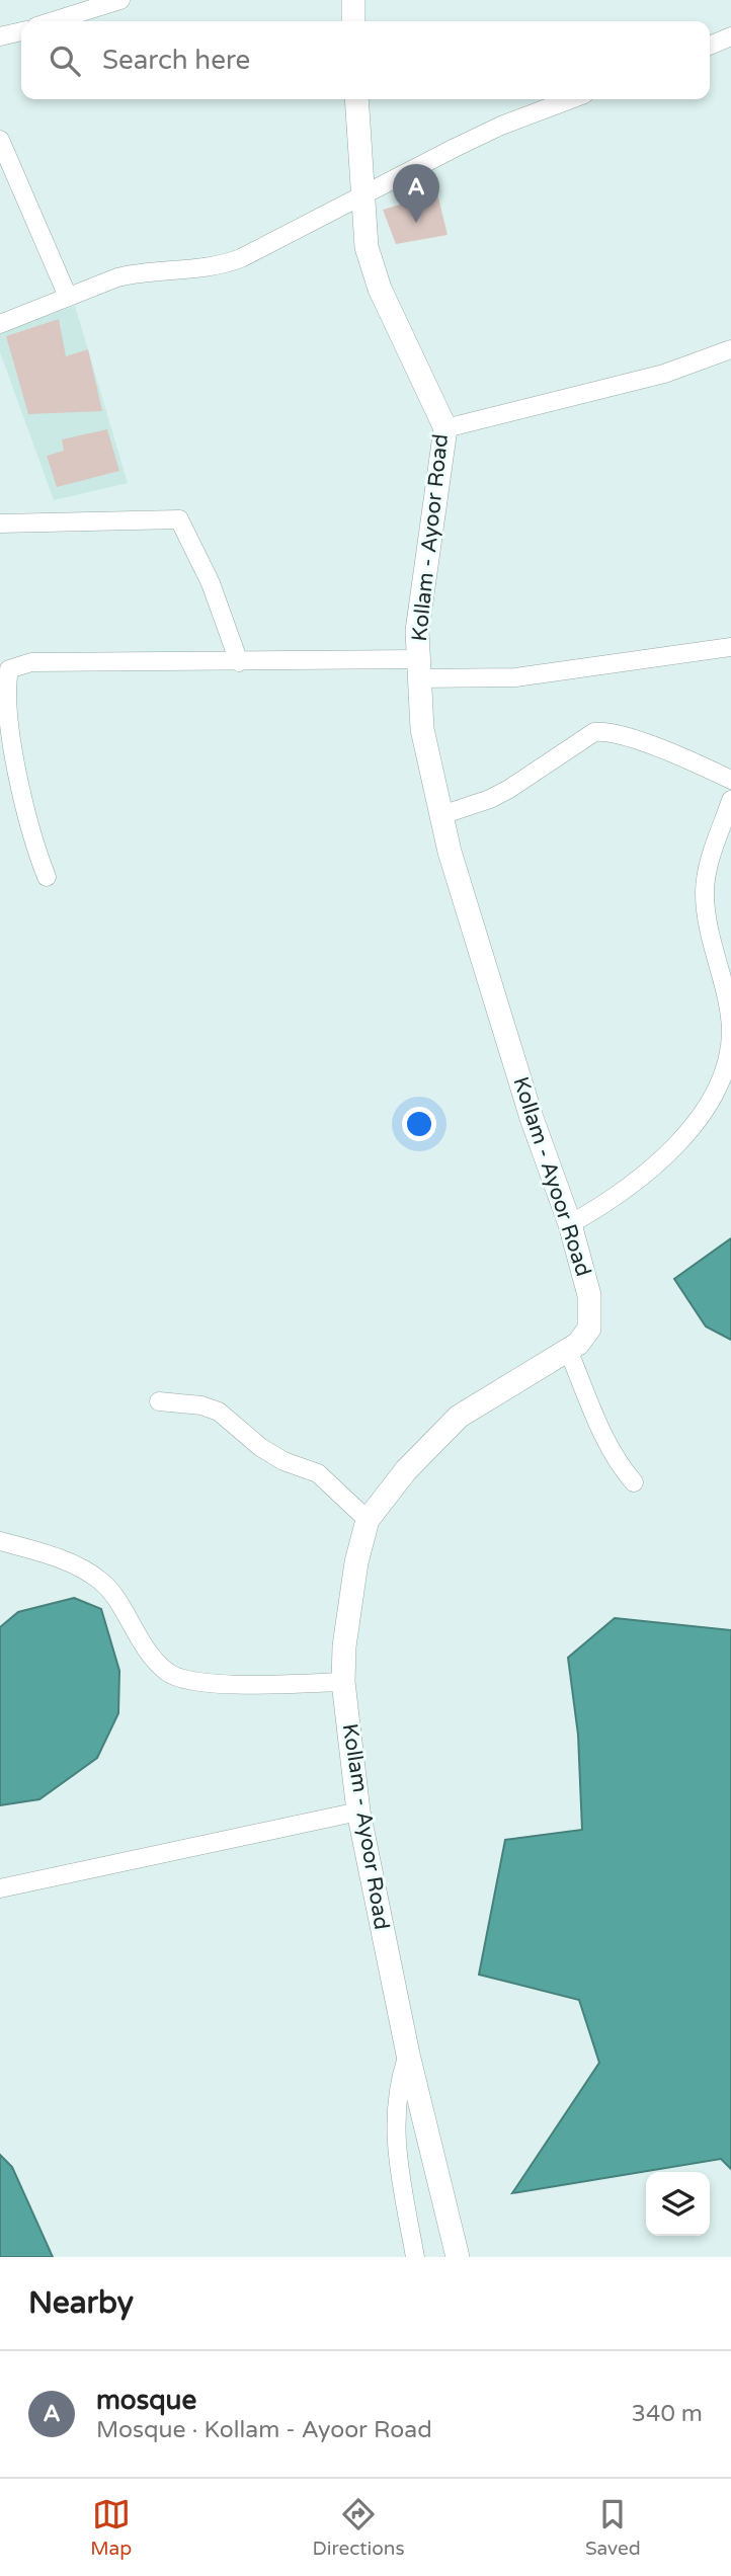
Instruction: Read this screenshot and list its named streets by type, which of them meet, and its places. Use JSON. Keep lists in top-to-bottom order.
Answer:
{
  "streets": {
    "main road": ["Kollam - Ayoor Road"]
  },
  "page": {
    "search": "Search here",
    "pins": "A",
    "heading": "Nearby",
    "list": [
      {
        "mark": "A",
        "name": "mosque",
        "note": "Mosque · Kollam - Ayoor Road",
        "value": "340 m"
      }
    ],
    "nav": ["Map", "Directions", "Saved"]
  }
}
